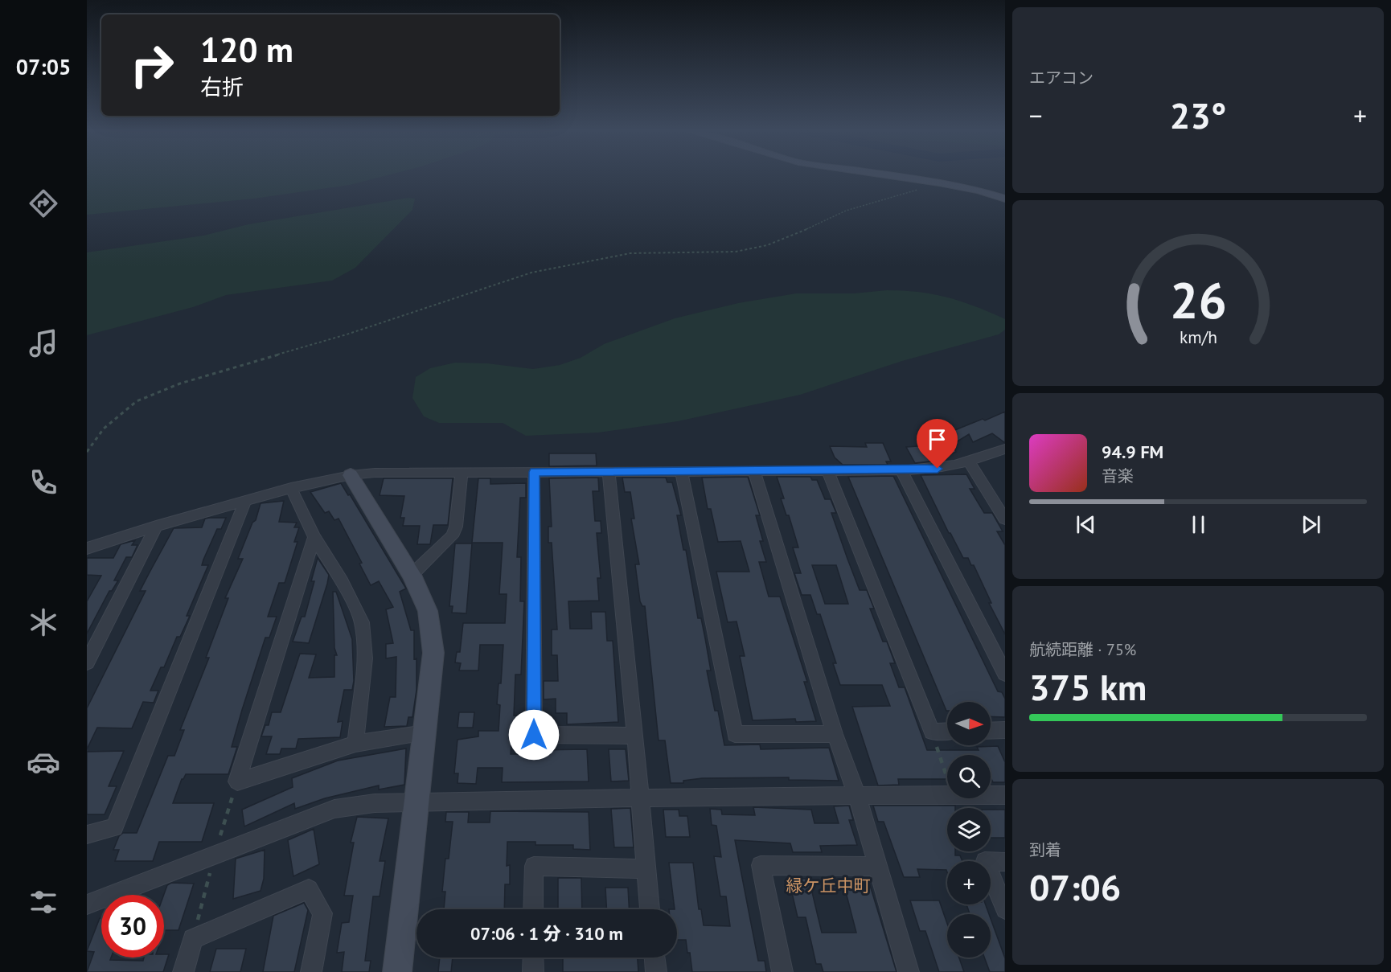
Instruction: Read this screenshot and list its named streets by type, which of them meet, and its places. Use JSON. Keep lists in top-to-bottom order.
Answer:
{
  "districts": ["緑ケ丘中町"],
  "north": "right",
  "page": {
    "tabs": "07:05",
    "tile": [
      "エアコン",
      ["航続距離 · 75%", "375 km"],
      ["到着", "07:06"]
    ],
    "turn": ["120 m", "右折"],
    "heat": ["−", "23°", "+"],
    "song": ["94.9 FM", "音楽"],
    "map_buttons": ["+", "−"],
    "limit": "30",
    "trip": "07:06 · 1 分 · 310 m",
    "gauge": ["26", "km/h"]
  }
}
